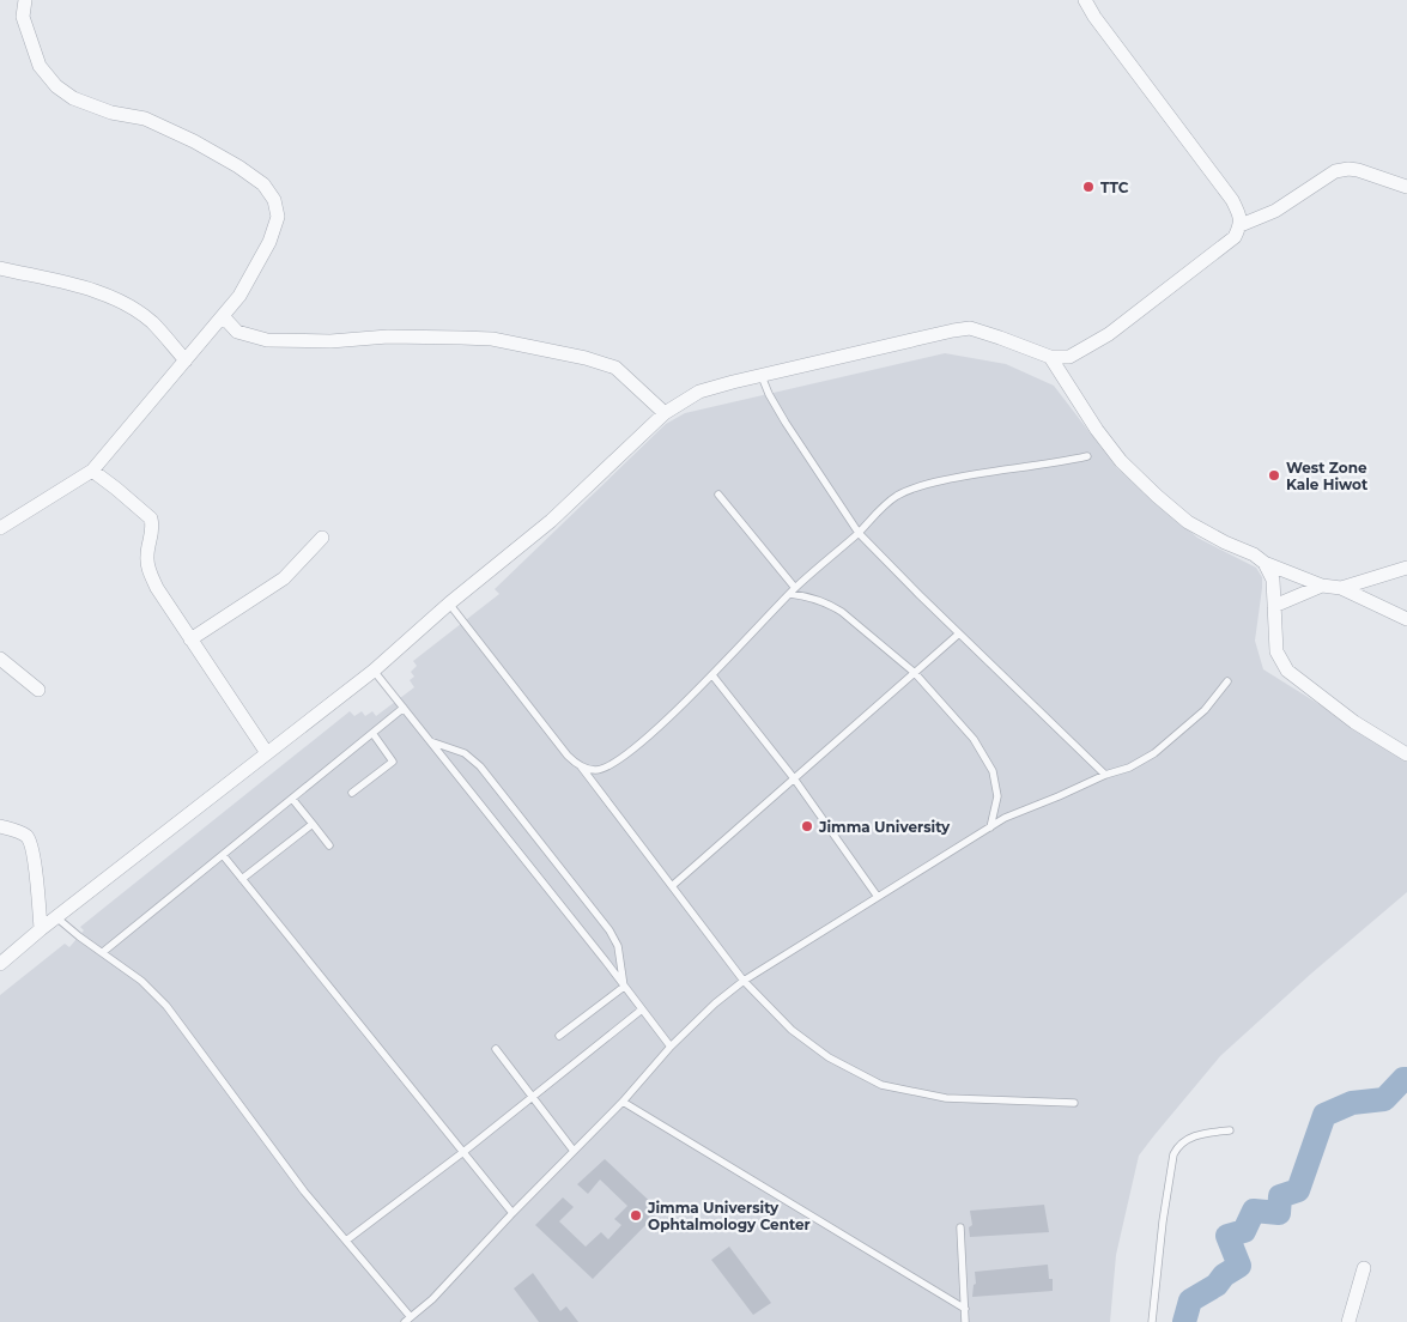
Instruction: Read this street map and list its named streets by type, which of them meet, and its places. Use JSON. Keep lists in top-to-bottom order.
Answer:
{
  "places": [
    "TTC",
    "West Zone Kale Hiwot",
    "Jimma University",
    "Jimma University Ophtalmology Center"
  ]
}
